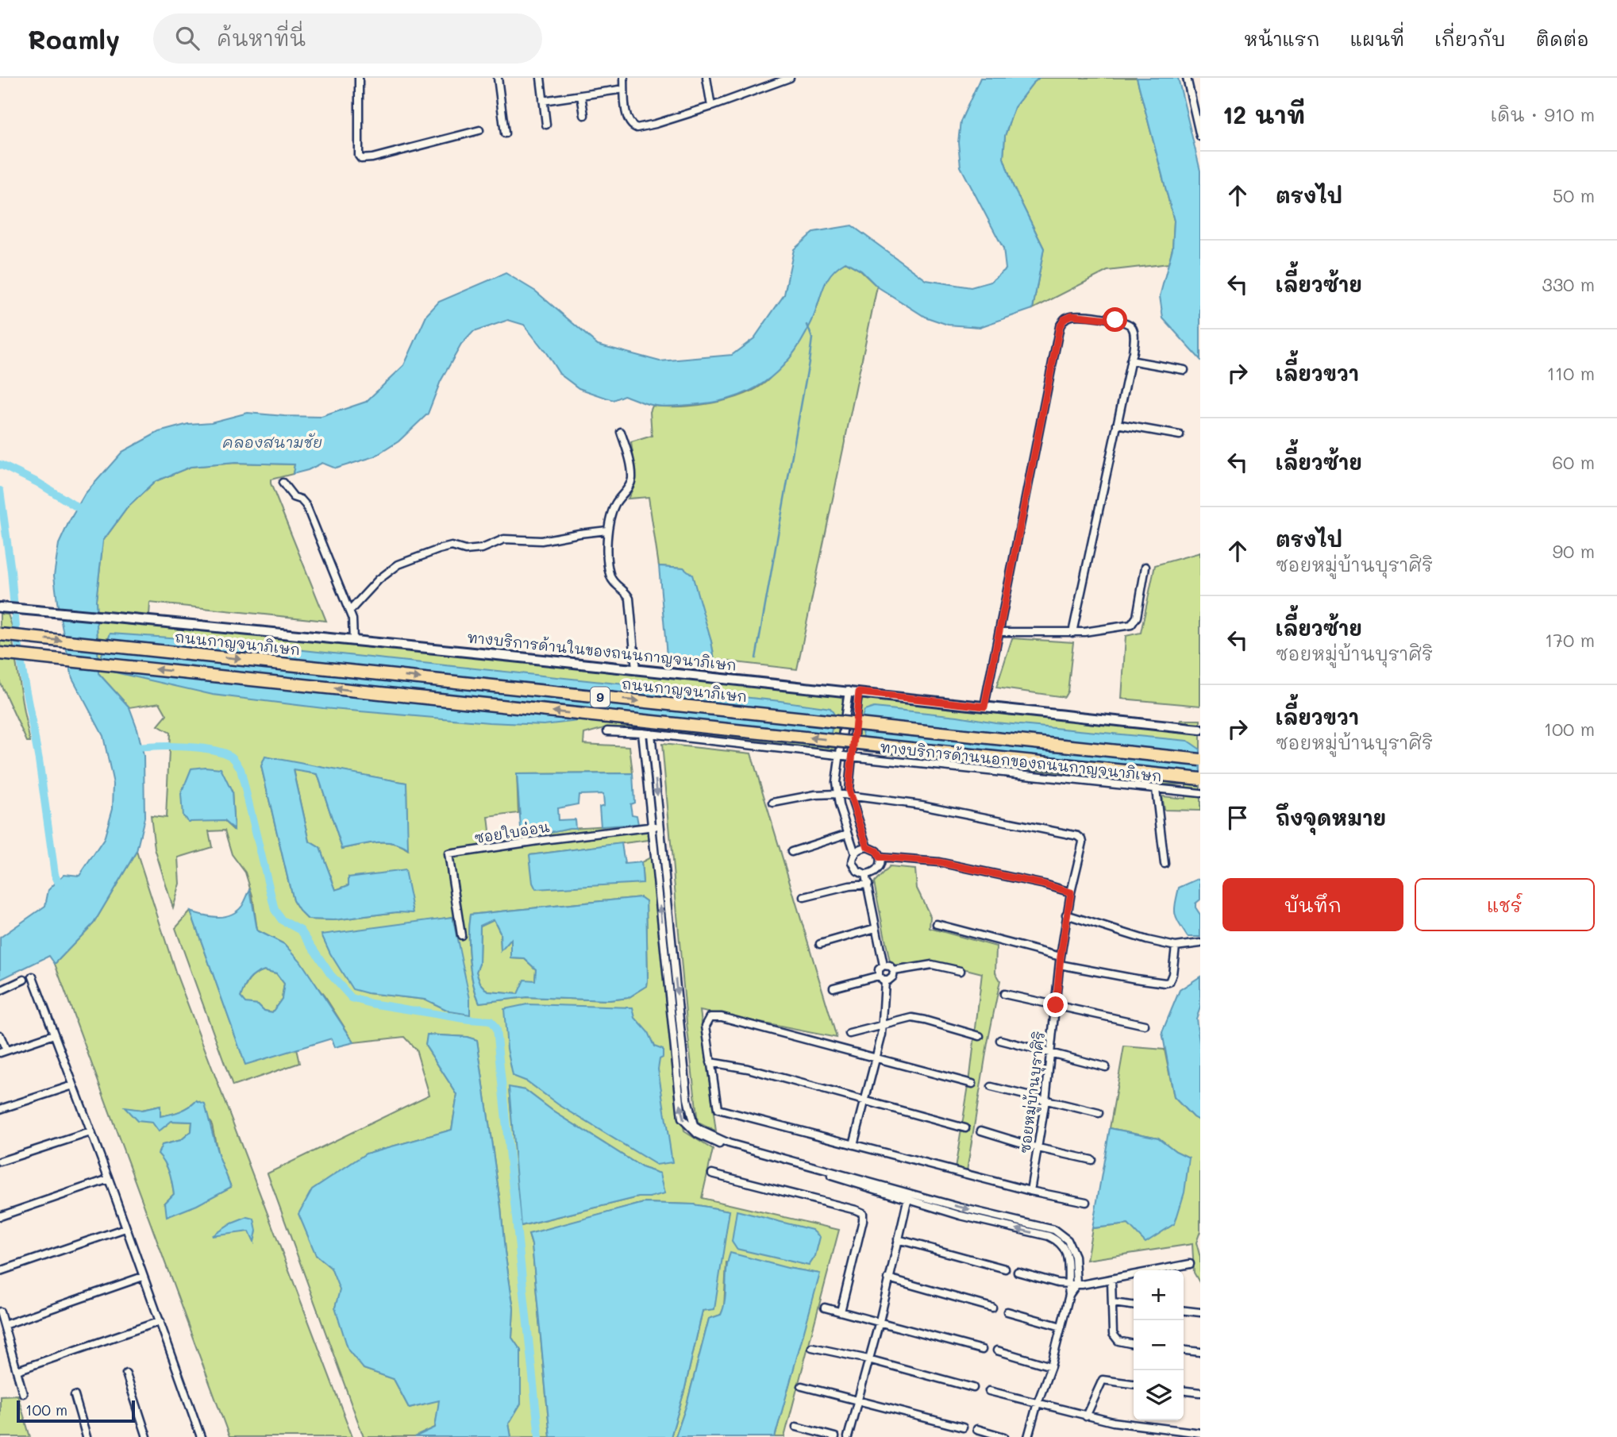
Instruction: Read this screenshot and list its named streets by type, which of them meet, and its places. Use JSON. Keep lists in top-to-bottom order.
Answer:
{
  "streets": {
    "highway": ["ถนนกาญจนาภิเษก", "9"],
    "main road": ["ทางบริการด้านในของถนนกาญจนาภิเษก"],
    "street": ["ทางบริการด้านนอกของถนนกาญจนาภิเษก", "ซอยใบอ่อน", "ซอยหมู่บ้านบุราศิริ"]
  },
  "water": ["คลองสนามชัย"],
  "scale_bar": "100 m",
  "page": {
    "header": "Roamly",
    "search": "ค้นหาที่นี่",
    "nav": [
      "หน้าแรก",
      "แผนที่",
      "เกี่ยวกับ",
      "ติดต่อ"
    ],
    "heading": ["12 นาที", "เดิน · 910 m"],
    "list": [
      ["ตรงไป", "50 m"],
      ["เลี้ยวซ้าย", "330 m"],
      ["เลี้ยวขวา", "110 m"],
      ["เลี้ยวซ้าย", "60 m"],
      ["ตรงไป", "ซอยหมู่บ้านบุราศิริ", "90 m"],
      ["เลี้ยวซ้าย", "ซอยหมู่บ้านบุราศิริ", "170 m"],
      ["เลี้ยวขวา", "ซอยหมู่บ้านบุราศิริ", "100 m"],
      "ถึงจุดหมาย"
    ],
    "buttons": ["บันทึก", "แชร์"],
    "map_buttons": ["+", "−"],
    "scale": "100 m"
  }
}
